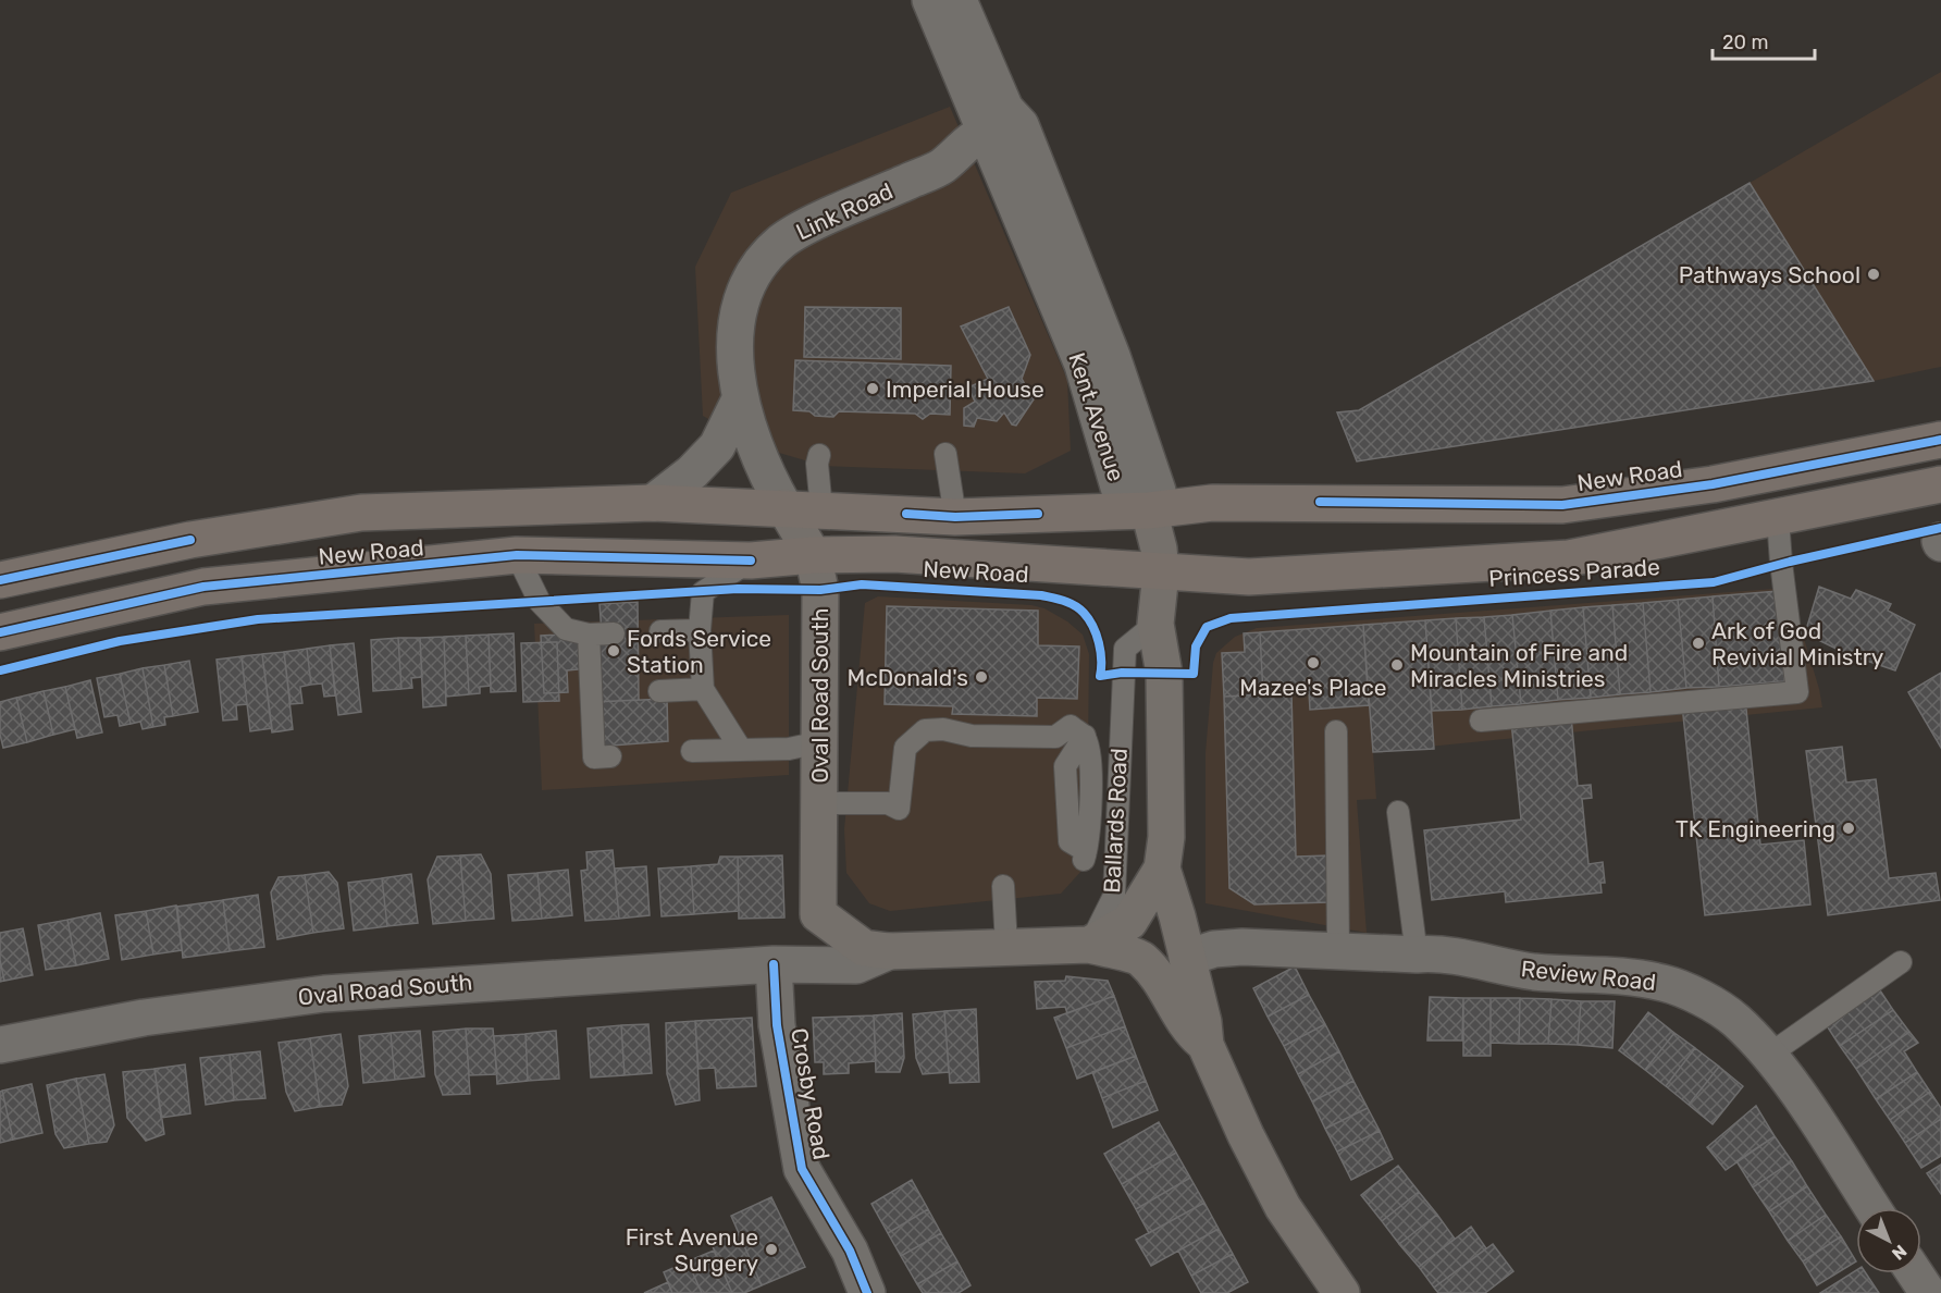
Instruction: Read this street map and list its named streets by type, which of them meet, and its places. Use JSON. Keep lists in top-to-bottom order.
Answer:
{
  "streets": {
    "main road": ["New Road", "Oval Road South", "Ballards Road"],
    "street": [
      "Link Road",
      "Kent Avenue",
      "Review Road",
      "Crosby Road"
    ],
    "cycle path": ["Princess Parade"]
  },
  "crossings": [
    ["Link Road", "Kent Avenue"],
    ["Link Road", "New Road"],
    ["Kent Avenue", "New Road"],
    ["New Road", "Oval Road South"],
    ["New Road", "Ballards Road"],
    ["Oval Road South", "Ballards Road"],
    ["Oval Road South", "Crosby Road"],
    ["Ballards Road", "Review Road"]
  ],
  "places": [
    "Pathways School",
    "Imperial House",
    "Ark of God Revivial Ministry",
    "Fords Service Station",
    "Mazee's Place",
    "Mountain of Fire and Miracles Ministries",
    "McDonald's",
    "TK Engineering",
    "First Avenue Surgery"
  ],
  "scale_bar": "20 m",
  "north": "bottom right"
}
